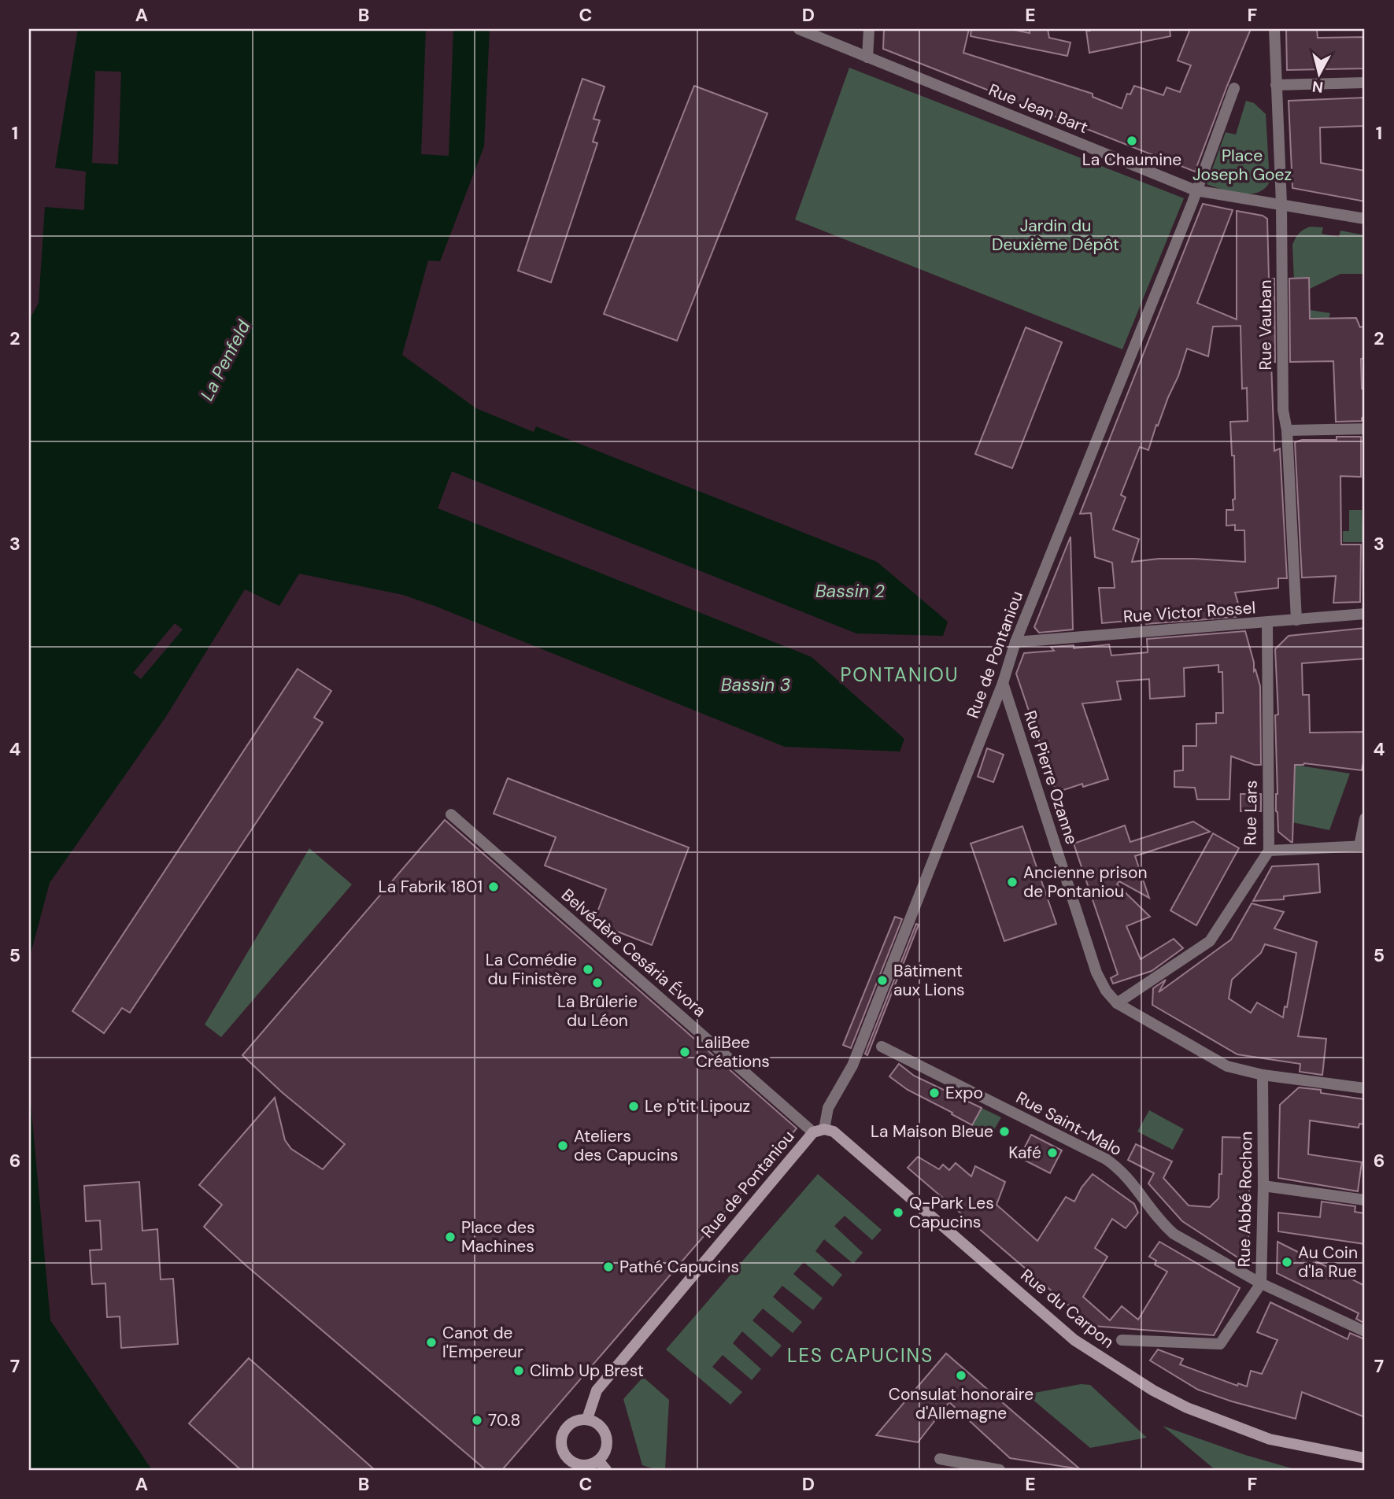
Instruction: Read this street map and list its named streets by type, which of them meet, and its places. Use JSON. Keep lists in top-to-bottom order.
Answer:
{
  "streets": {
    "street": [
      "Rue Jean Bart",
      "Rue Vauban",
      "Rue Victor Rossel",
      "Rue de Pontaniou",
      "Rue Pierre Ozanne",
      "Rue Lars",
      "Belvédère Cesária Évora",
      "Rue Saint-Malo",
      "Rue Abbé Rochon",
      "Rue du Carpon"
    ]
  },
  "crossings": [
    ["Rue Jean Bart", "Rue de Pontaniou"],
    ["Rue Vauban", "Rue Victor Rossel"],
    ["Rue Victor Rossel", "Rue de Pontaniou"],
    ["Rue Victor Rossel", "Rue Lars"],
    ["Rue de Pontaniou", "Rue Pierre Ozanne"],
    ["Rue de Pontaniou", "Belvédère Cesária Évora"],
    ["Rue de Pontaniou", "Rue du Carpon"],
    ["Rue Pierre Ozanne", "Rue Lars"],
    ["Belvédère Cesária Évora", "Rue du Carpon"],
    ["Rue Saint-Malo", "Rue Abbé Rochon"]
  ],
  "districts": ["PONTANIOU", "LES CAPUCINS"],
  "water": ["La Penfeld", "Bassin 2", "Bassin 3"],
  "parks": ["Place Joseph Goez", "Jardin du Deuxième Dépôt"],
  "places": [
    "La Chaumine",
    "Ancienne prison de Pontaniou",
    "La Fabrik 1801",
    "La Comédie du Finistère",
    "Bâtiment aux Lions",
    "La Brûlerie du Léon",
    "LaliBee Créations",
    "Expo",
    "Le p'tit Lipouz",
    "La Maison Bleue",
    "Ateliers des Capucins",
    "Kafé",
    "Q-Park Les Capucins",
    "Place des Machines",
    "Au Coin d'la Rue",
    "Pathé Capucins",
    "Canot de l'Empereur",
    "Climb Up Brest",
    "Consulat honoraire d'Allemagne",
    "70.8"
  ],
  "north": "bottom",
  "grid": {
    "columns": [
      "A",
      "B",
      "C",
      "D",
      "E",
      "F"
    ],
    "rows": [
      "1",
      "2",
      "3",
      "4",
      "5",
      "6",
      "7"
    ]
  }
}
